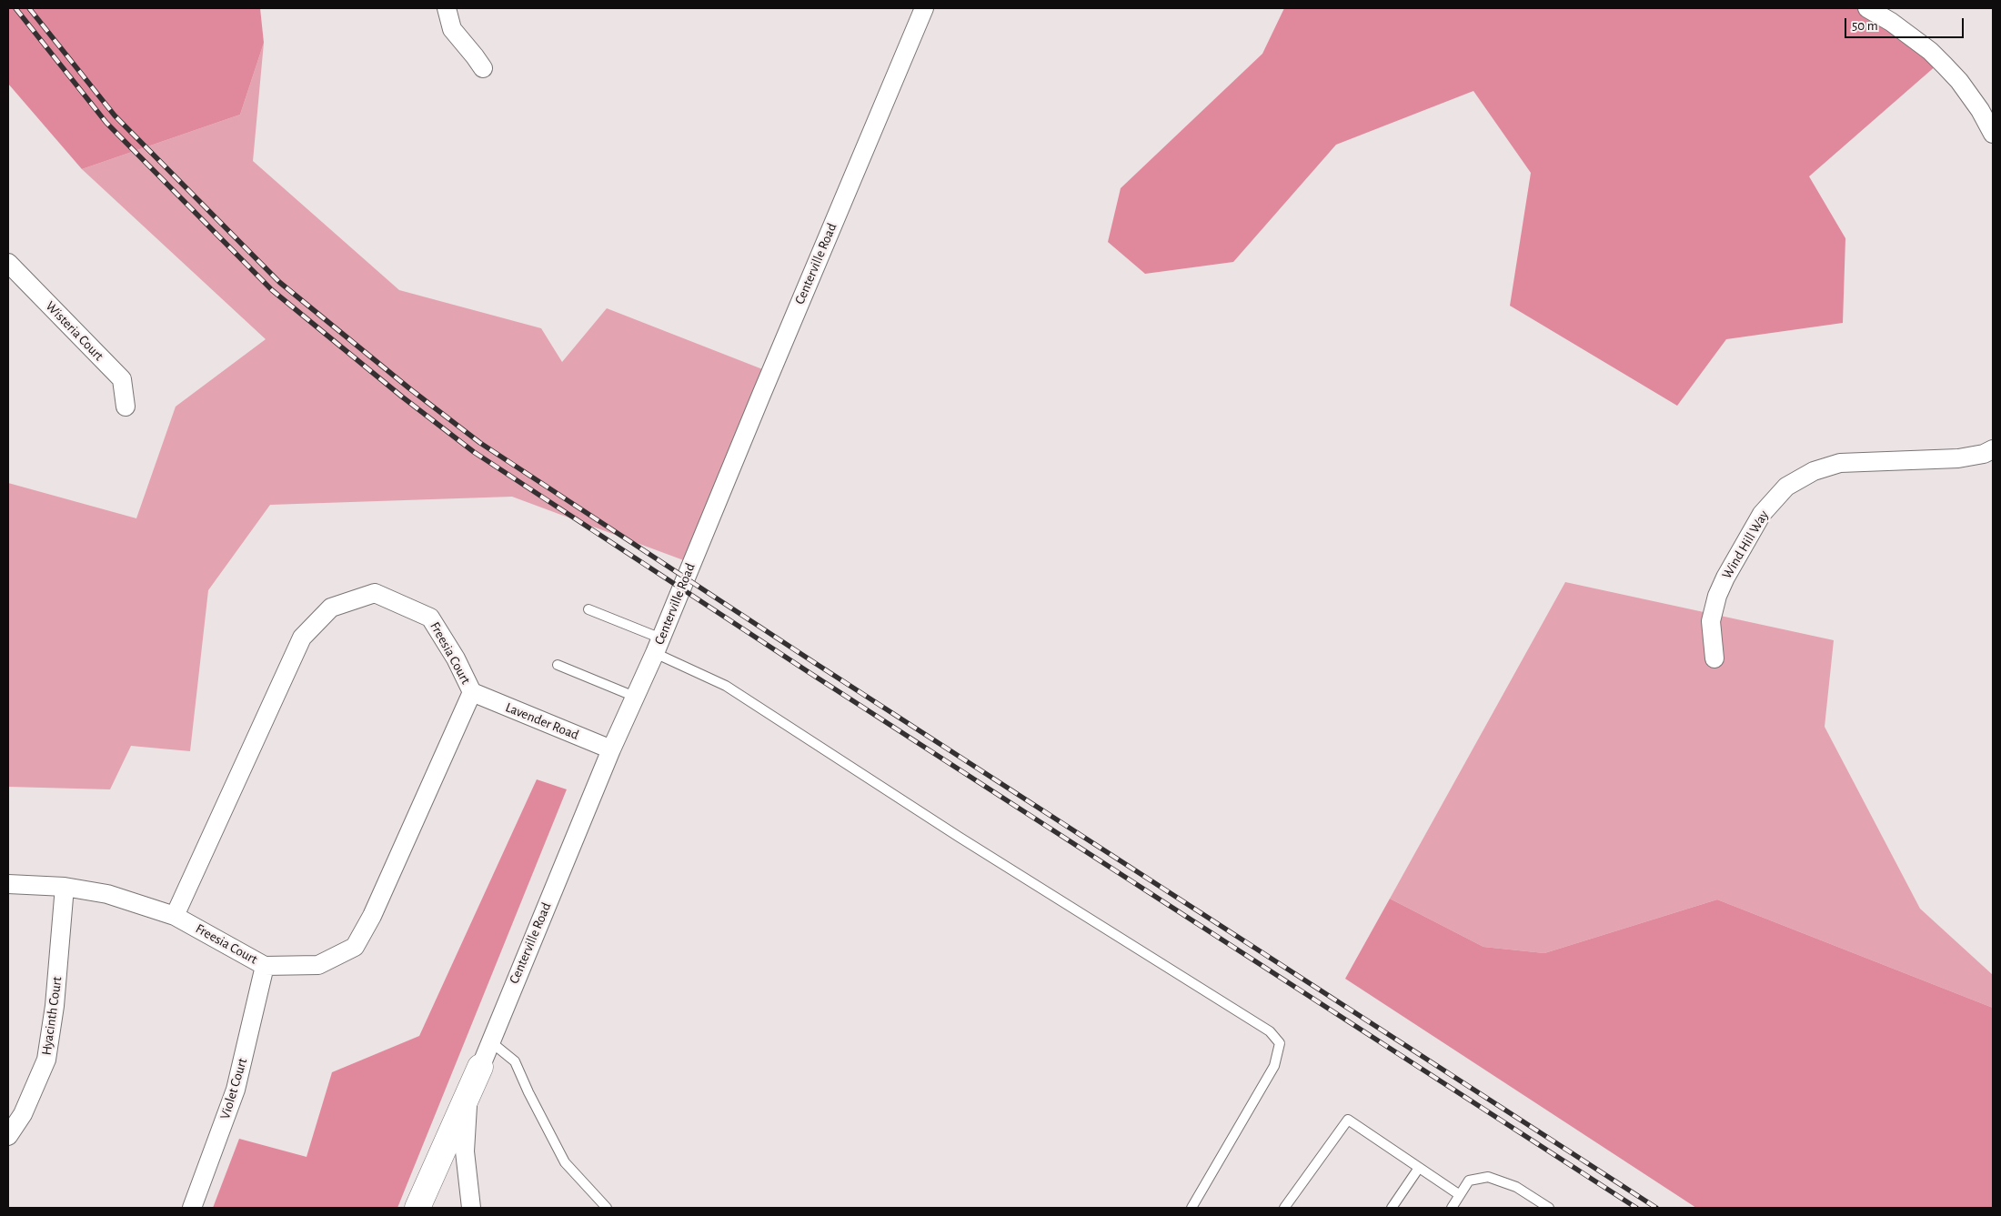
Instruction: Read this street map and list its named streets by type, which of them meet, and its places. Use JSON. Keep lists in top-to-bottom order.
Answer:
{
  "streets": {
    "street": [
      "Centerville Road",
      "Wisteria Court",
      "Wind Hill Way",
      "Freesia Court",
      "Lavender Road",
      "Hyacinth Court",
      "Violet Court"
    ]
  },
  "crossings": [
    ["Centerville Road", "Lavender Road"],
    ["Freesia Court", "Lavender Road"],
    ["Freesia Court", "Hyacinth Court"],
    ["Freesia Court", "Violet Court"]
  ],
  "scale_bar": "50 m"
}
